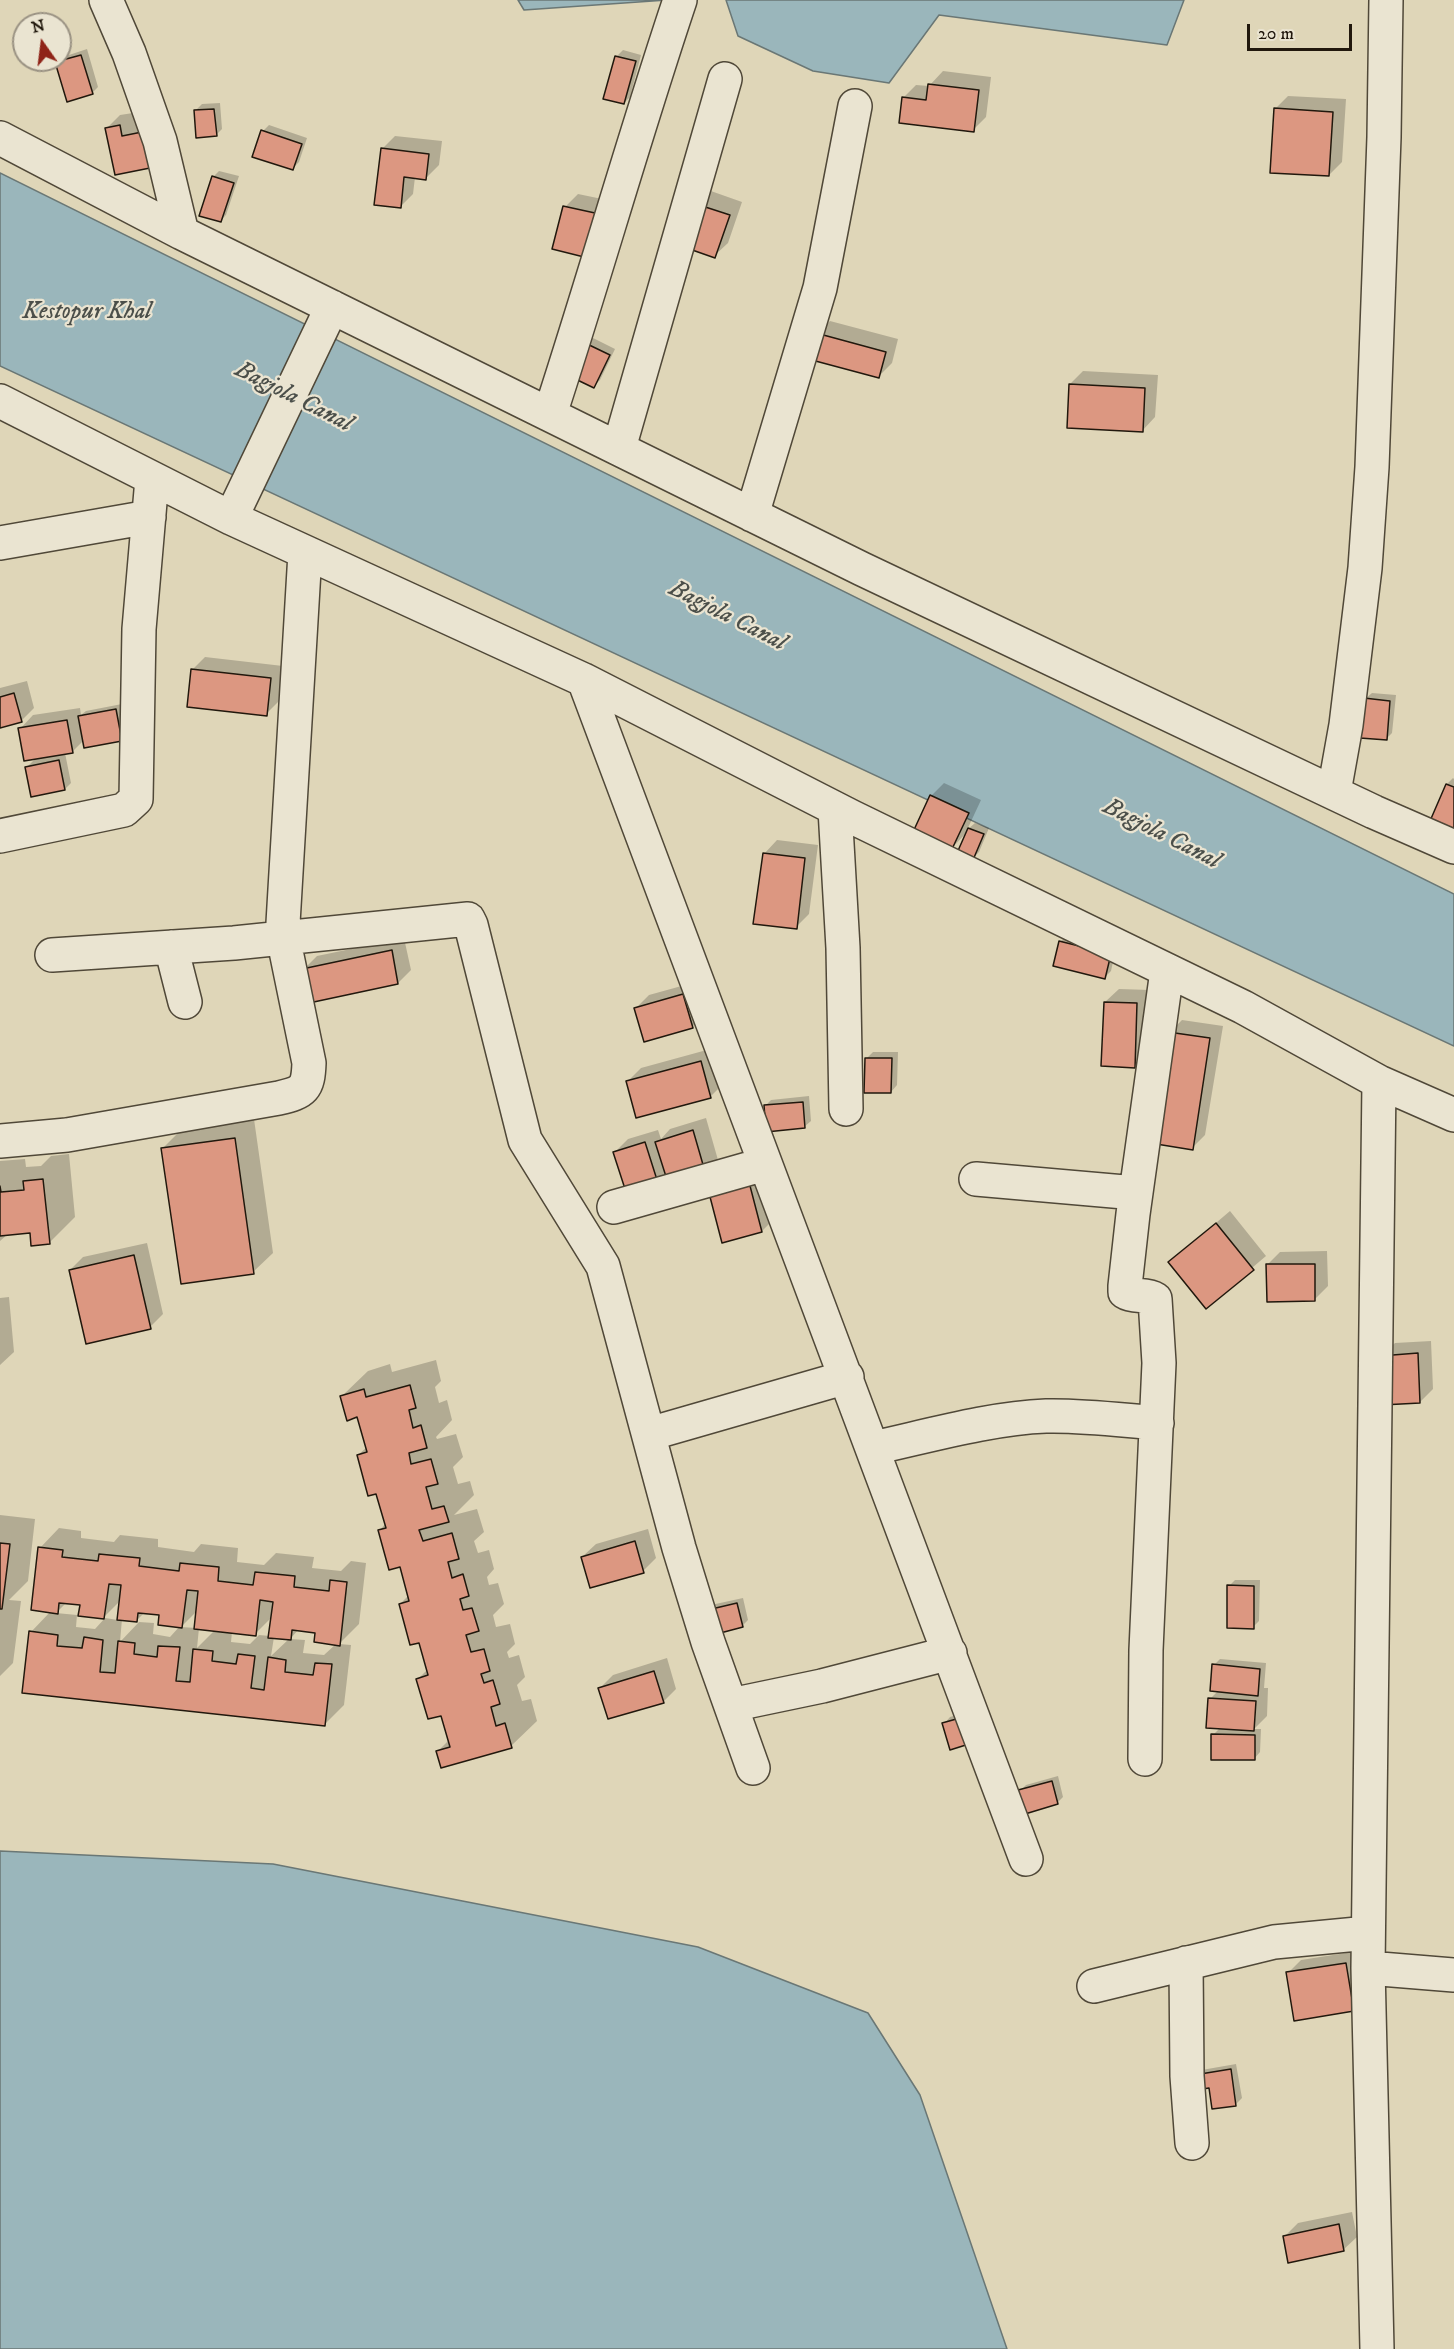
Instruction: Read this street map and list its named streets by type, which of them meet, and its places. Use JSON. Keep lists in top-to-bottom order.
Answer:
{
  "water": ["Kestopur Khal", "Bagjola Canal"],
  "scale_bar": "20 m",
  "north": "top"
}
